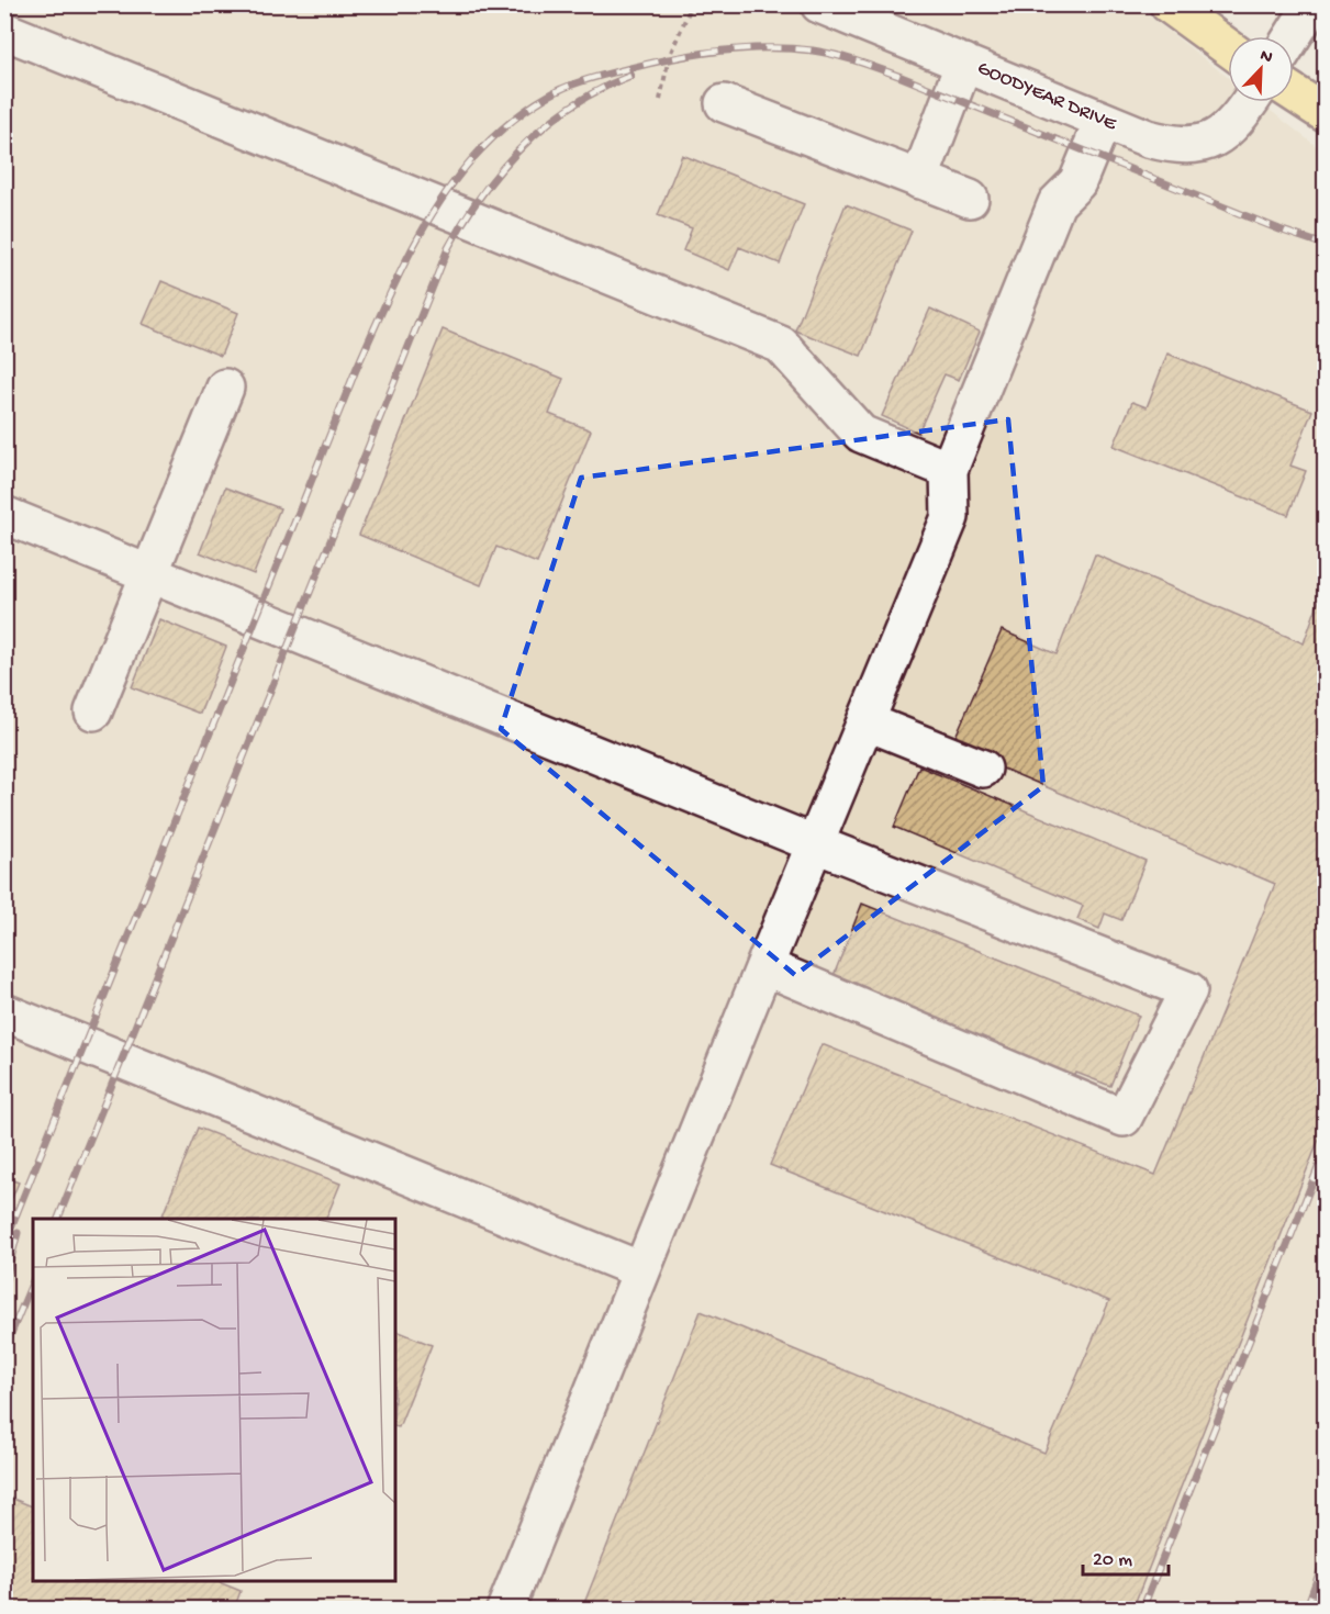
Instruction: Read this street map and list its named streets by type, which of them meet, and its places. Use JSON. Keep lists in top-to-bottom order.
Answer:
{
  "streets": {
    "street": ["GOODYEAR DRIVE"]
  },
  "scale_bar": "20 m",
  "north": "top right"
}
